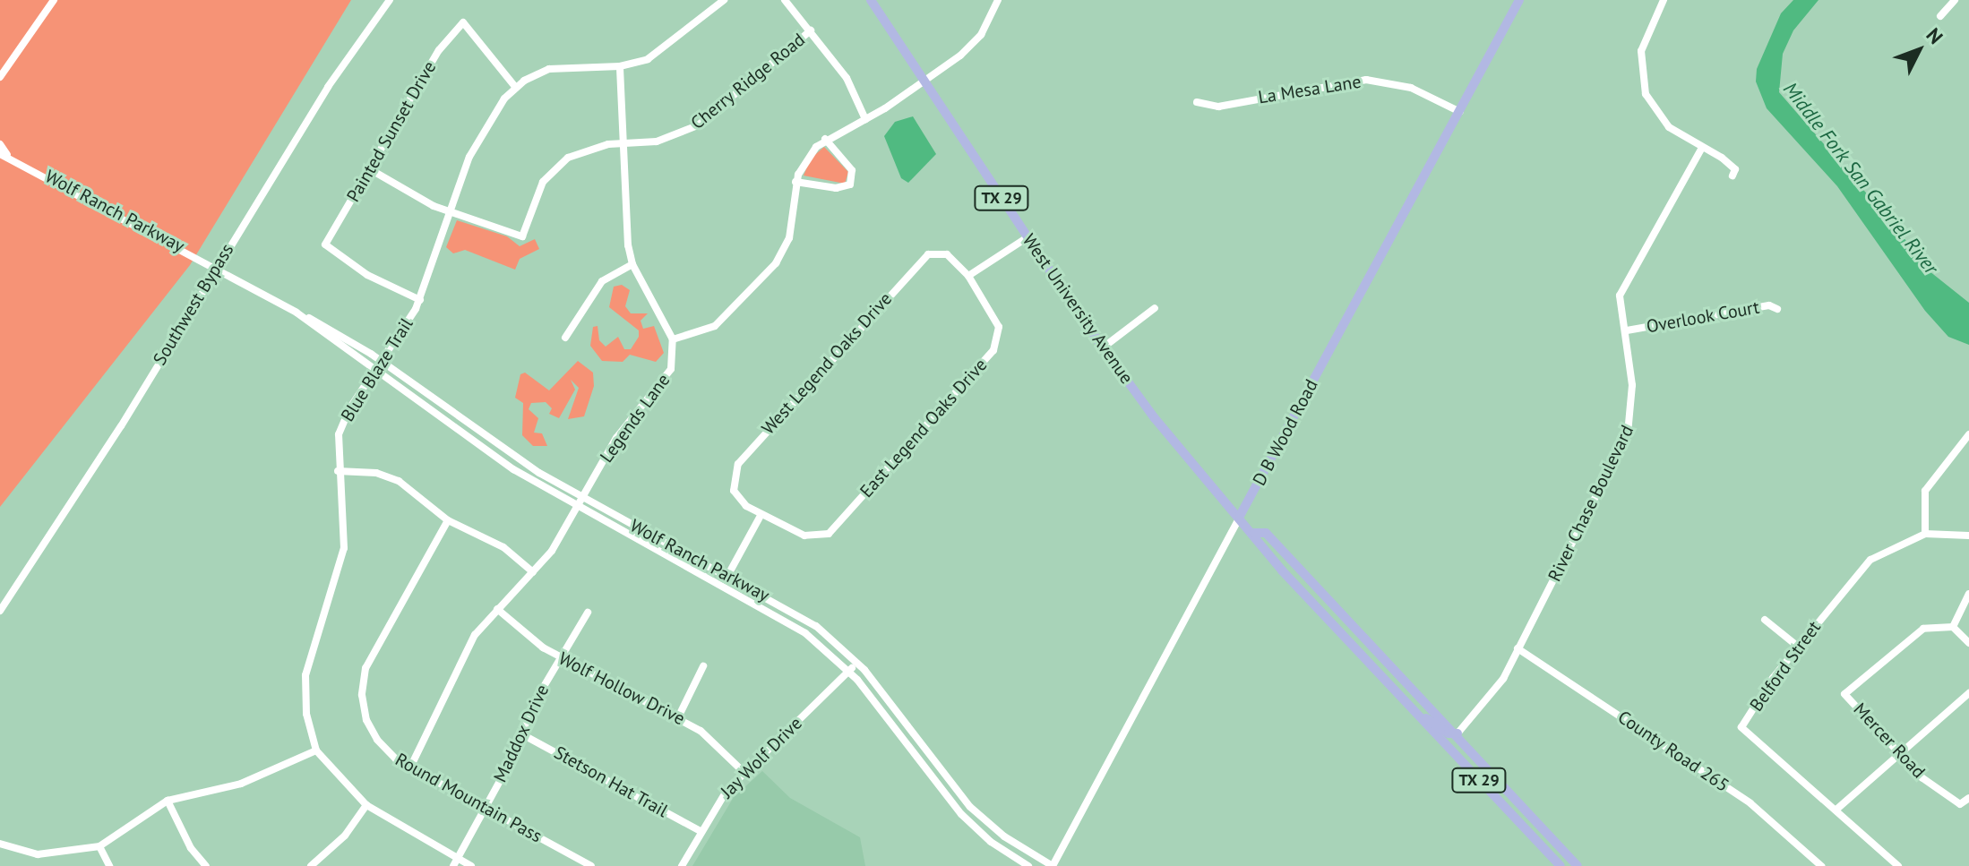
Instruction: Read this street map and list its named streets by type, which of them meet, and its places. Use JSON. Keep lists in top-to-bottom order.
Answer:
{
  "streets": {
    "main road": ["TX 29", "West University Avenue", "D B Wood Road"],
    "street": [
      "Cherry Ridge Road",
      "La Mesa Lane",
      "Painted Sunset Drive",
      "Wolf Ranch Parkway",
      "Southwest Bypass",
      "Overlook Court",
      "West Legend Oaks Drive",
      "Blue Blaze Trail",
      "Legends Lane",
      "East Legend Oaks Drive",
      "River Chase Boulevard",
      "Belford Street",
      "Wolf Hollow Drive",
      "Maddox Drive",
      "Mercer Road",
      "County Road 265",
      "Jay Wolf Drive",
      "Stetson Hat Trail",
      "Round Mountain Pass"
    ]
  },
  "crossings": [
    ["Cherry Ridge Road", "Blue Blaze Trail"],
    ["La Mesa Lane", "D B Wood Road"],
    ["Painted Sunset Drive", "Blue Blaze Trail"],
    ["Wolf Ranch Parkway", "Southwest Bypass"],
    ["Wolf Ranch Parkway", "Blue Blaze Trail"],
    ["Wolf Ranch Parkway", "Legends Lane"],
    ["Wolf Ranch Parkway", "D B Wood Road"],
    ["Wolf Ranch Parkway", "Jay Wolf Drive"],
    ["West University Avenue", "D B Wood Road"],
    ["West University Avenue", "River Chase Boulevard"],
    ["Overlook Court", "River Chase Boulevard"],
    ["West Legend Oaks Drive", "East Legend Oaks Drive"],
    ["Blue Blaze Trail", "Maddox Drive"],
    ["Legends Lane", "Wolf Hollow Drive"],
    ["Legends Lane", "Round Mountain Pass"],
    ["River Chase Boulevard", "County Road 265"],
    ["Wolf Hollow Drive", "Maddox Drive"],
    ["Wolf Hollow Drive", "Jay Wolf Drive"],
    ["Maddox Drive", "Stetson Hat Trail"],
    ["Maddox Drive", "Round Mountain Pass"],
    ["Jay Wolf Drive", "Stetson Hat Trail"]
  ],
  "water": ["Middle Fork San Gabriel River"],
  "north": "top right"
}
